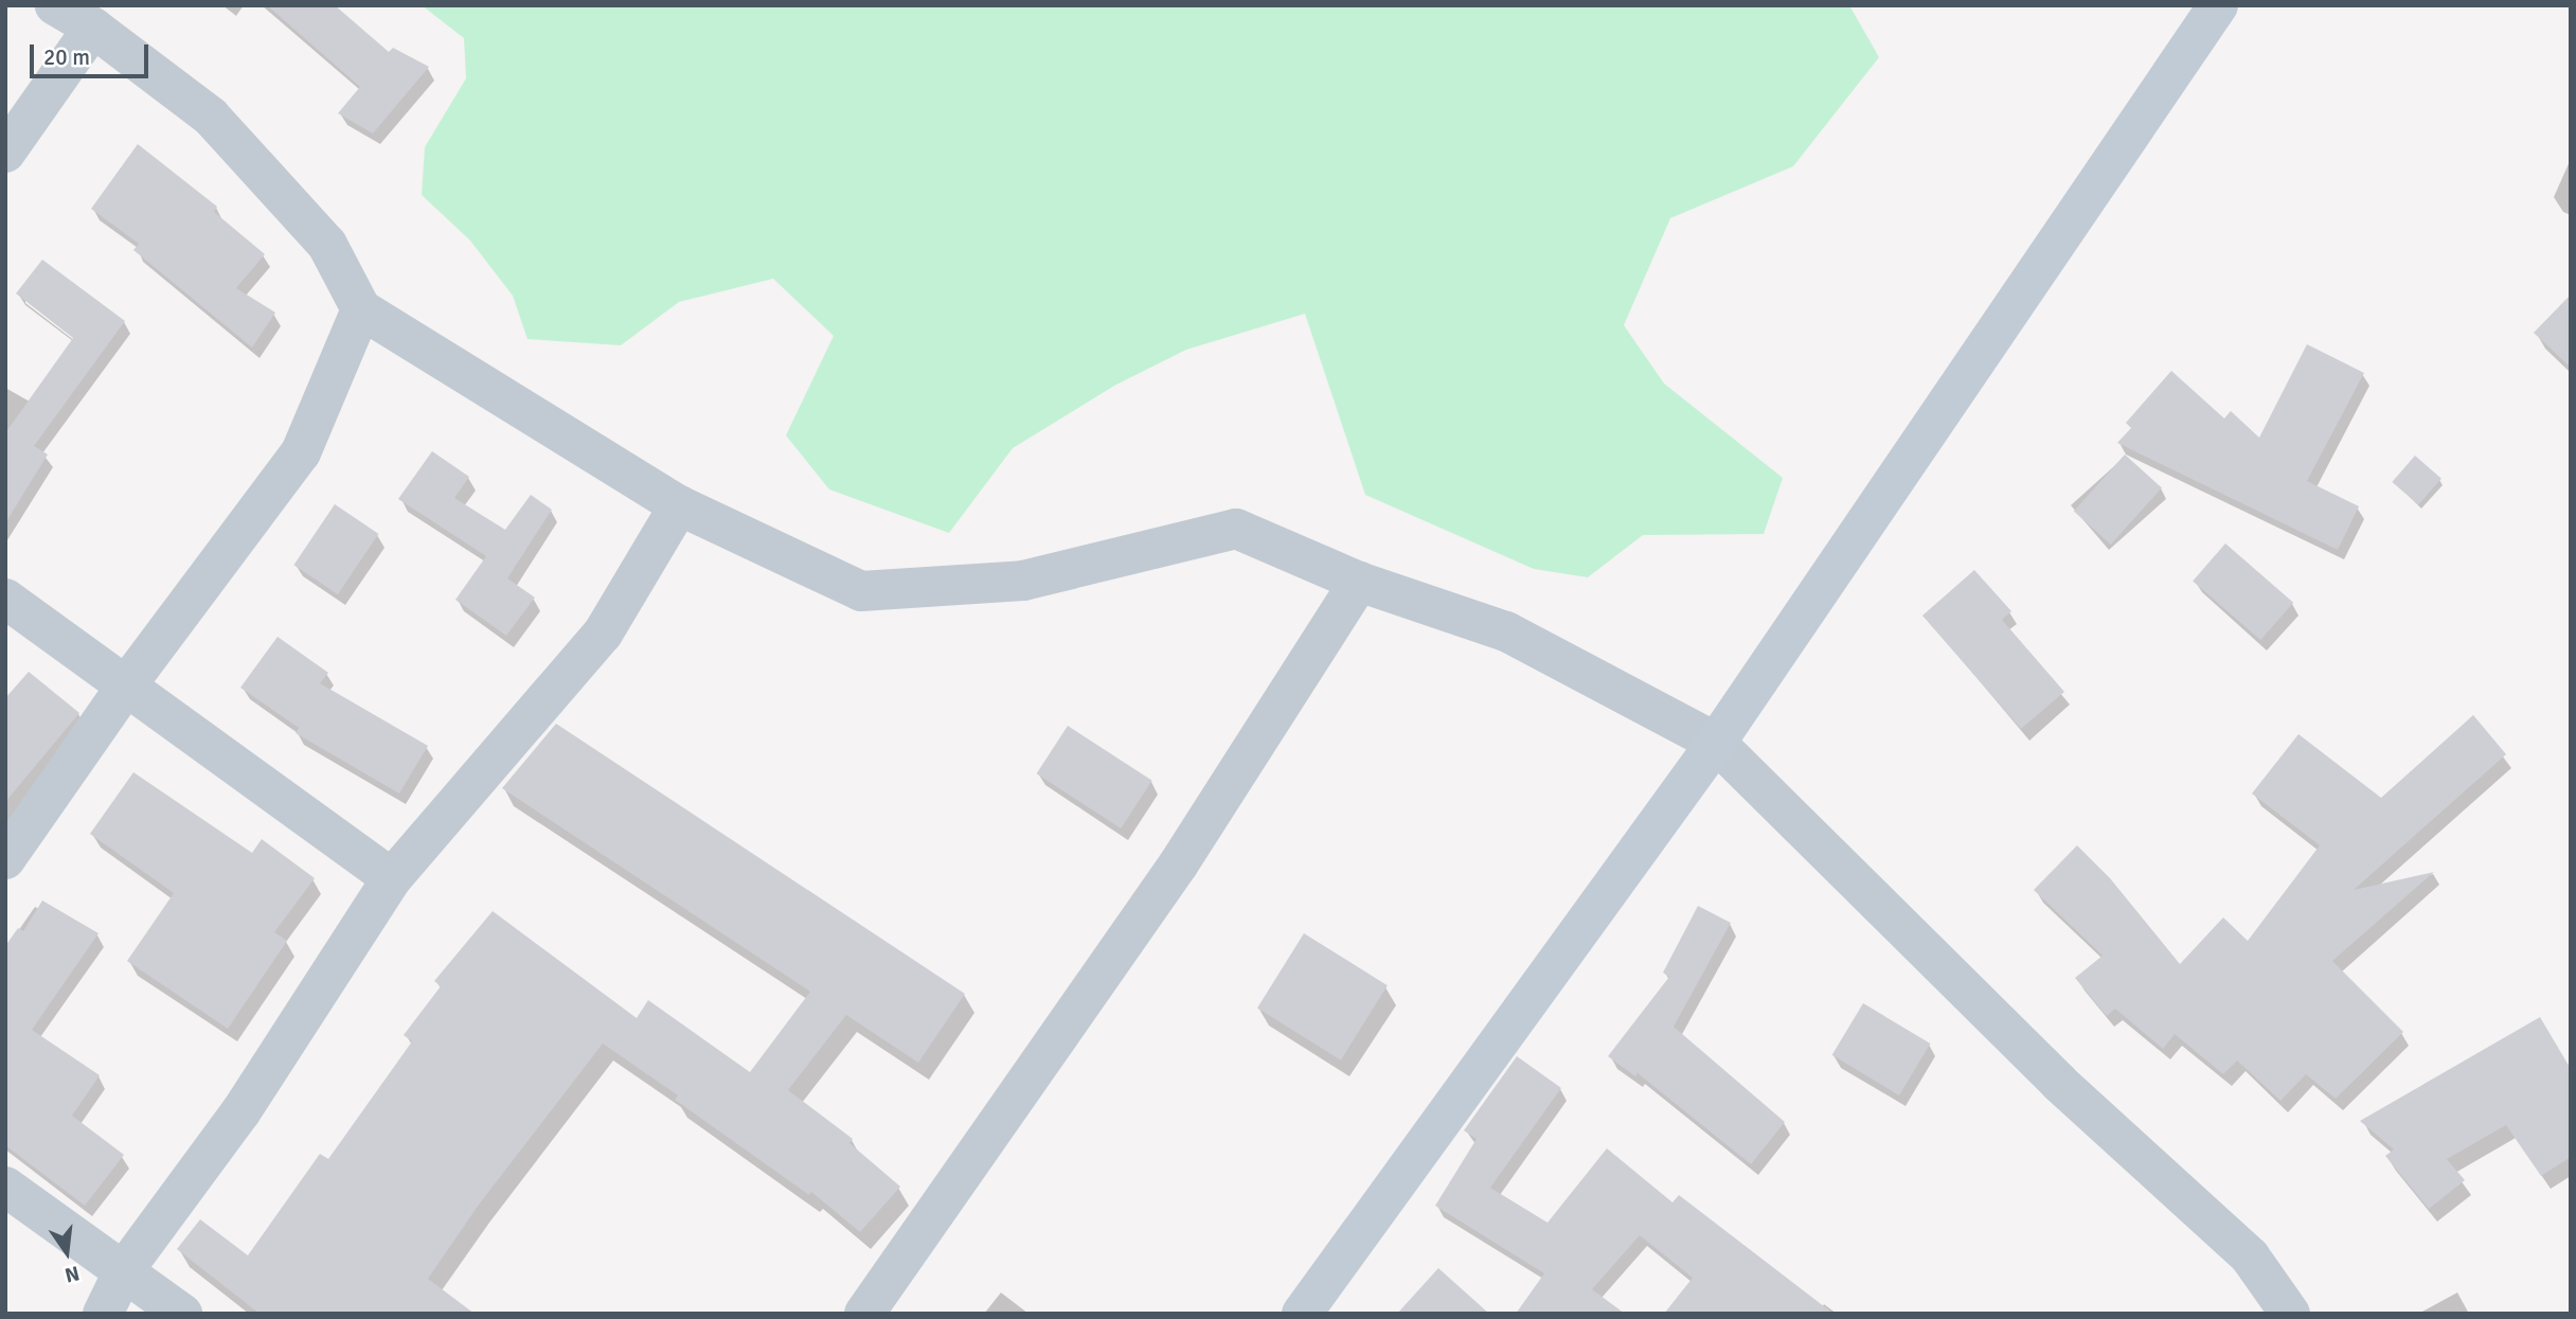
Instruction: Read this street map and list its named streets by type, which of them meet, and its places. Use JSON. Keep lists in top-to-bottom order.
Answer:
{
  "scale_bar": "20 m",
  "north": "bottom"
}
